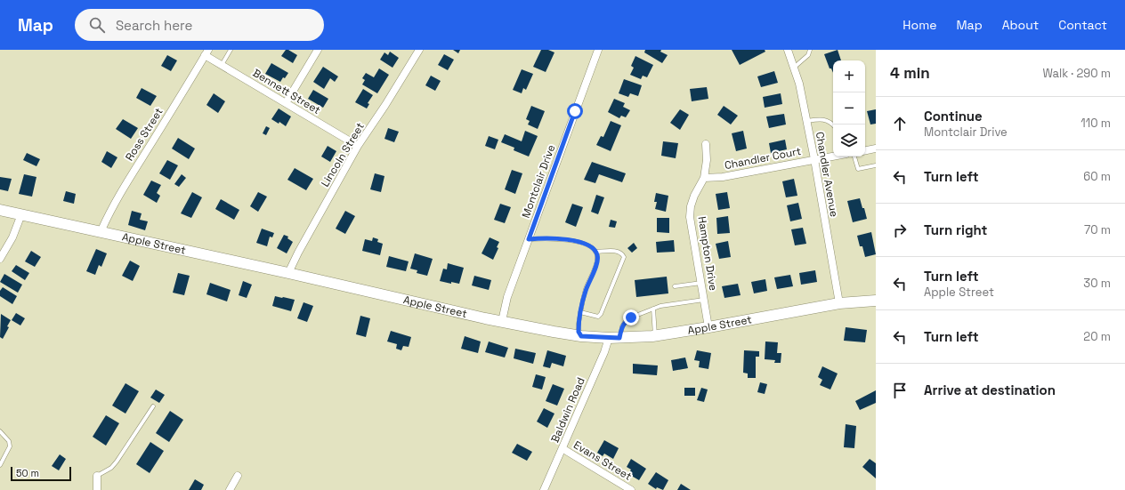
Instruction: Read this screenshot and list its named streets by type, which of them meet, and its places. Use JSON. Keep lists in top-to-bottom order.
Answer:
{
  "streets": {
    "street": [
      "Bennett Street",
      "Ross Street",
      "Lincoln Street",
      "Chandler Court",
      "Chandler Avenue",
      "Montclair Drive",
      "Apple Street",
      "Hampton Drive",
      "Baldwin Road",
      "Evans Street"
    ]
  },
  "crossings": [
    ["Bennett Street", "Ross Street"],
    ["Bennett Street", "Lincoln Street"],
    ["Ross Street", "Apple Street"],
    ["Lincoln Street", "Apple Street"],
    ["Chandler Court", "Chandler Avenue"],
    ["Chandler Court", "Hampton Drive"],
    ["Chandler Avenue", "Apple Street"],
    ["Montclair Drive", "Apple Street"],
    ["Apple Street", "Hampton Drive"],
    ["Apple Street", "Baldwin Road"],
    ["Baldwin Road", "Evans Street"]
  ],
  "scale_bar": "50 m",
  "page": {
    "header": "Map",
    "search": "Search here",
    "nav": [
      "Home",
      "Map",
      "About",
      "Contact"
    ],
    "heading": ["4 min", "Walk · 290 m"],
    "map_buttons": ["+", "−"],
    "list": [
      ["Continue", "Montclair Drive", "110 m"],
      ["Turn left", "60 m"],
      ["Turn right", "70 m"],
      ["Turn left", "Apple Street", "30 m"],
      ["Turn left", "20 m"],
      "Arrive at destination"
    ],
    "scale": "50 m"
  }
}
